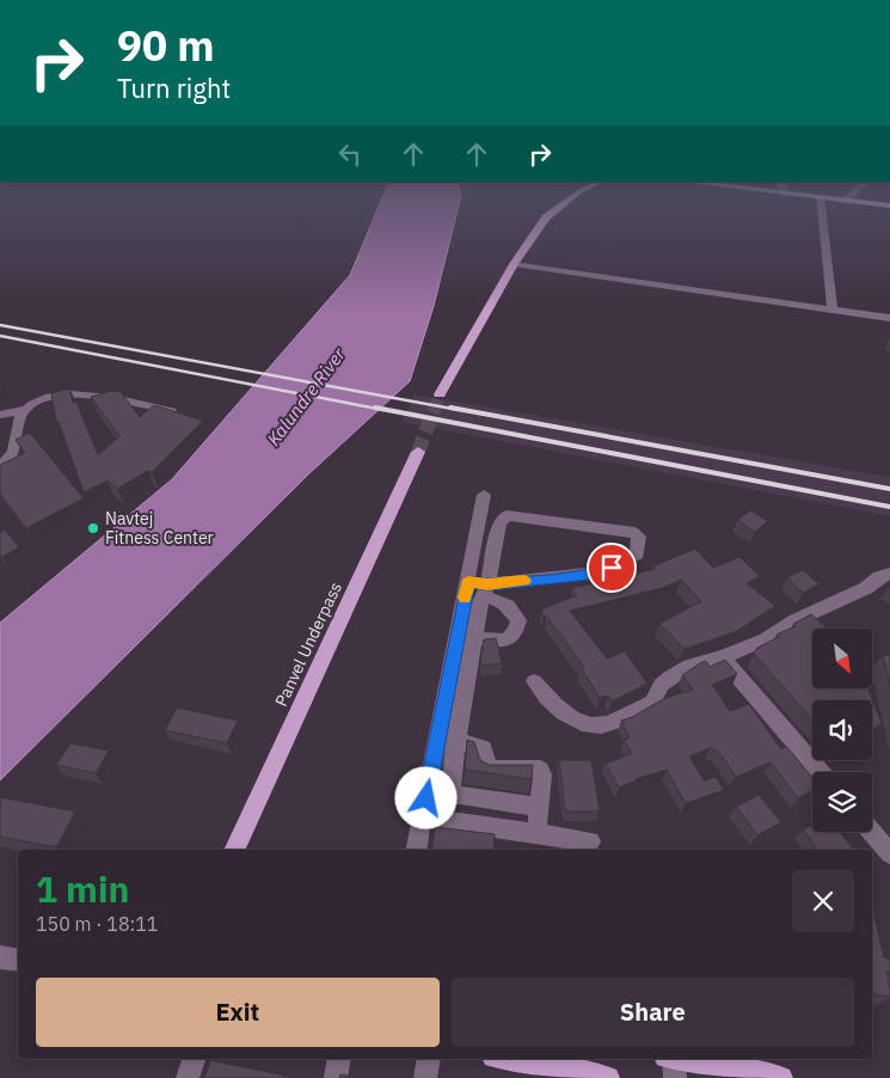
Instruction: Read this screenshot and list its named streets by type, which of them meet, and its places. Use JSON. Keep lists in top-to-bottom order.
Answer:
{
  "streets": {
    "main road": ["Panvel Underpass"]
  },
  "water": ["Kalundre River"],
  "places": ["Navtej Fitness Center"],
  "north": "bottom right",
  "page": {
    "turn": ["90 m", "Turn right"],
    "heading": ["1 min", "150 m · 18:11"],
    "buttons": ["Exit", "Share"]
  }
}
